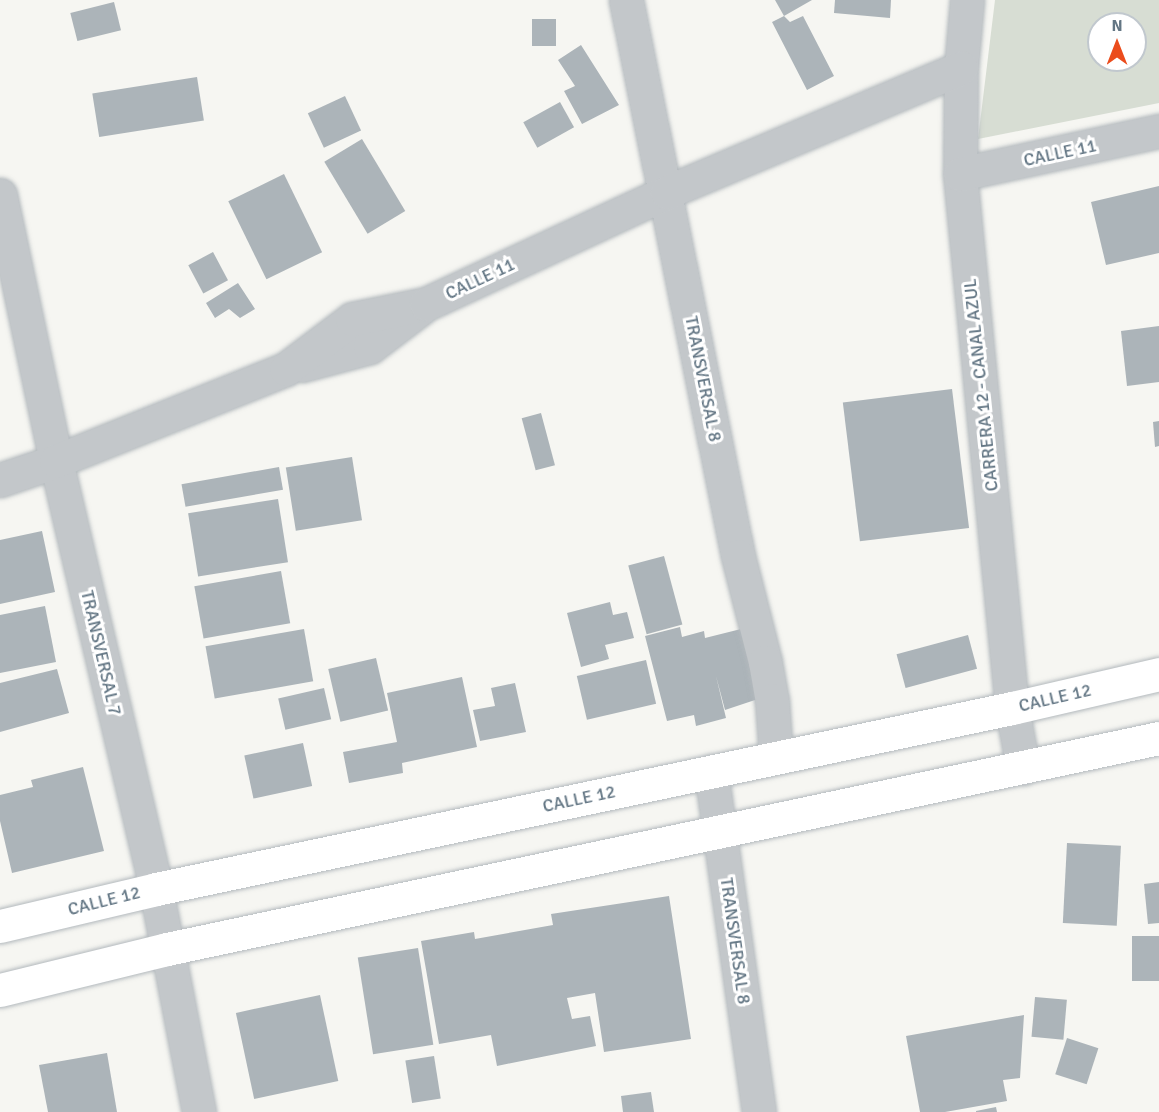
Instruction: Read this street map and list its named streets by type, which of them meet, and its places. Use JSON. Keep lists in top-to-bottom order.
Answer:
{
  "streets": {
    "street": [
      "CALLE 11",
      "TRANSVERSAL 8",
      "CARRERA 12 - CANAL AZUL",
      "TRANSVERSAL 7",
      "CALLE 12"
    ]
  },
  "crossings": [
    ["CALLE 11", "TRANSVERSAL 8"],
    ["CALLE 11", "CARRERA 12 - CANAL AZUL"],
    ["CALLE 11", "TRANSVERSAL 7"],
    ["TRANSVERSAL 8", "CALLE 12"],
    ["CARRERA 12 - CANAL AZUL", "CALLE 12"],
    ["TRANSVERSAL 7", "CALLE 12"]
  ],
  "north": "top"
}
